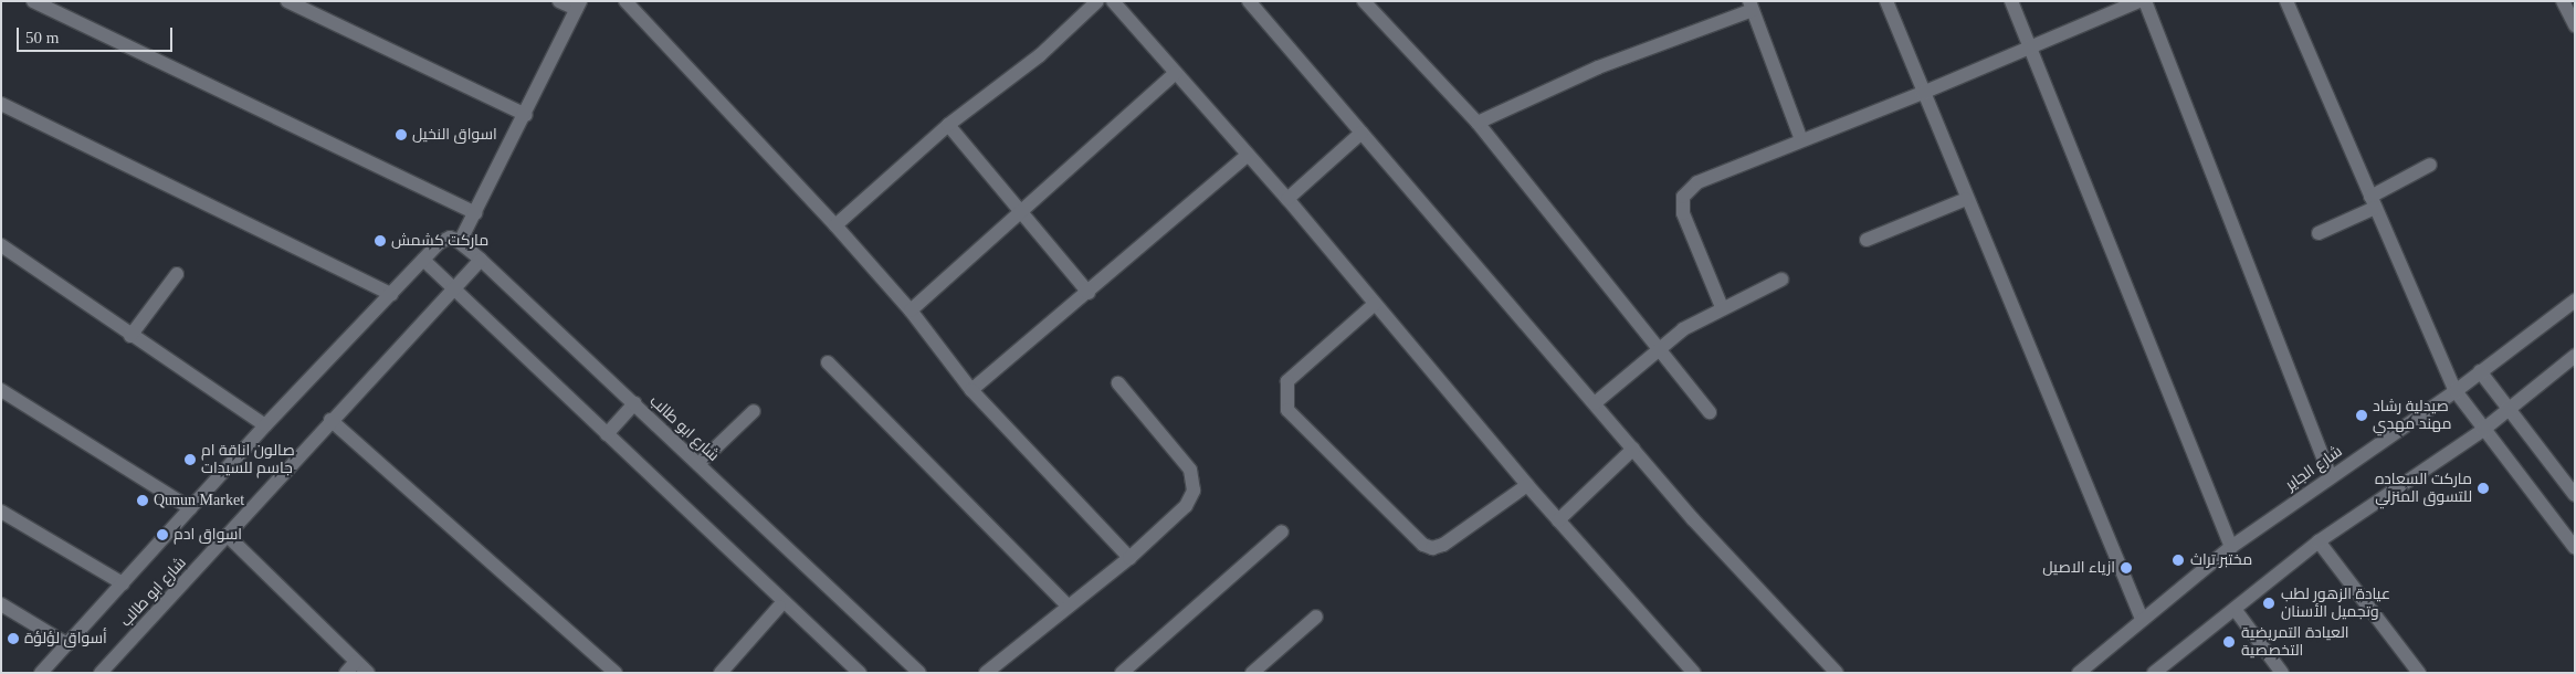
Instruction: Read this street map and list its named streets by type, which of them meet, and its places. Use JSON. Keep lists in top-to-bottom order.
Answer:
{
  "streets": {
    "street": ["شارع ابو طالب", "شارع الجاير"]
  },
  "places": [
    "اسواق النخيل",
    "ماركت كشمش",
    "صيدلية رشاد مهند مهدي",
    "صالون اناقة ام جاسم للسيدات",
    "ماركت السعاده للتسوق المنزلي",
    "Qunun Market",
    "اسواق ادم",
    "مختبر تراث",
    "ازياء الاصيل",
    "عيادة الزهور لطب وتجميل الأسنان",
    "أسواق لؤلؤة",
    "العيادة التمريضية التخصصية"
  ],
  "scale_bar": "50 m"
}
